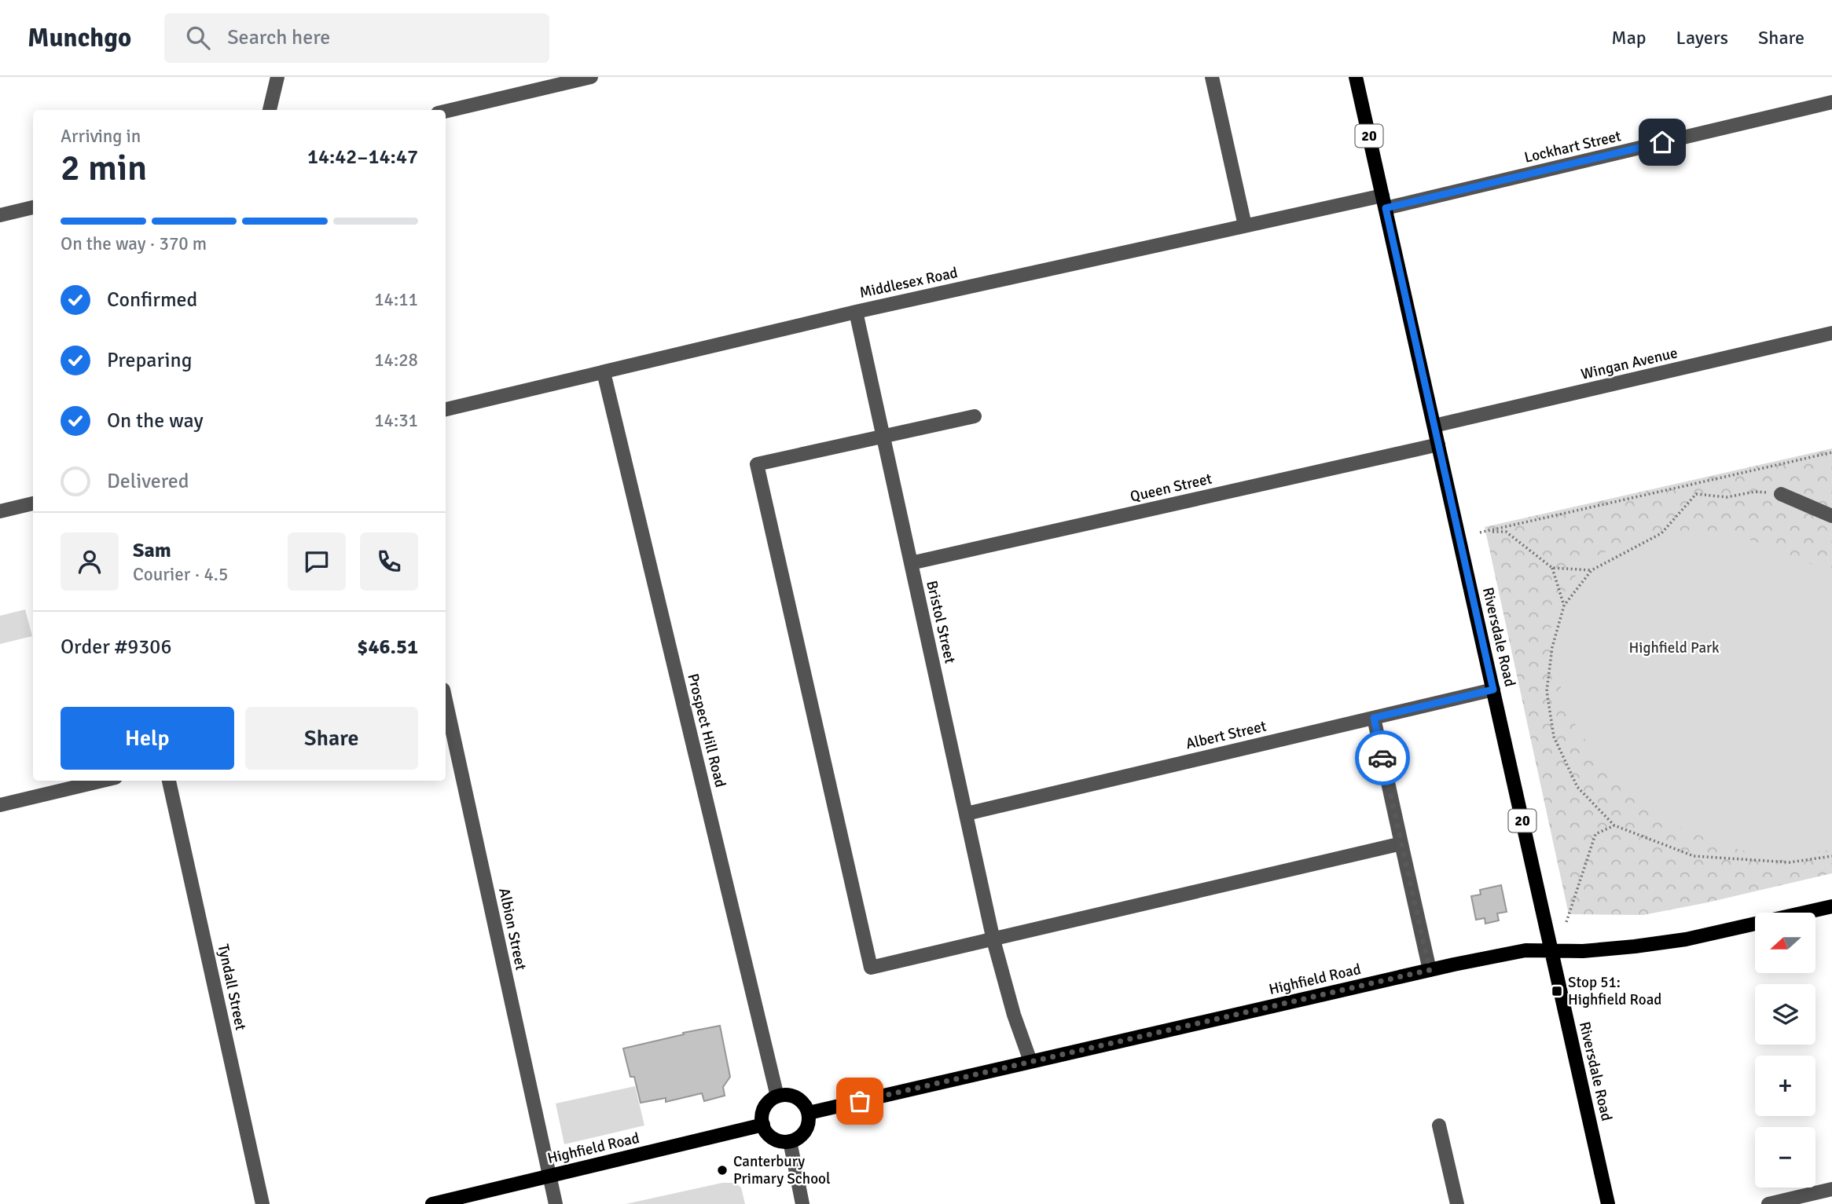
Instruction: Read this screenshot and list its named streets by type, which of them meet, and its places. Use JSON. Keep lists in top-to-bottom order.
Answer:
{
  "streets": {
    "main road": ["20", "Riversdale Road", "Highfield Road"],
    "street": [
      "Lockhart Street",
      "Middlesex Road",
      "Wingan Avenue",
      "Queen Street",
      "Bristol Street",
      "Prospect Hill Road",
      "Albert Street",
      "Albion Street",
      "Tyndall Street"
    ]
  },
  "crossings": [
    ["Lockhart Street", "Middlesex Road"],
    ["Lockhart Street", "Riversdale Road"],
    ["Middlesex Road", "Bristol Street"],
    ["Middlesex Road", "Riversdale Road"],
    ["Middlesex Road", "Prospect Hill Road"],
    ["Wingan Avenue", "Riversdale Road"],
    ["Queen Street", "Bristol Street"],
    ["Queen Street", "Riversdale Road"],
    ["Bristol Street", "Albert Street"],
    ["Bristol Street", "Highfield Road"],
    ["Riversdale Road", "Albert Street"],
    ["Riversdale Road", "Highfield Road"],
    ["Prospect Hill Road", "Highfield Road"],
    ["Albion Street", "Highfield Road"]
  ],
  "parks": ["Highfield Park"],
  "places": {
    "transit": ["Stop 51: Highfield Road"],
    "other": ["Canterbury Primary School"]
  },
  "north": "left",
  "page": {
    "header": "Munchgo",
    "search": "Search here",
    "nav": ["Map", "Layers", "Share"],
    "heading": ["2 min", "Arriving in", "14:42–14:47"],
    "panel": [
      "Sam",
      "Courier · 4.5",
      "Order #9306",
      "$46.51"
    ],
    "bar": "On the way · 370 m",
    "list": [
      ["Confirmed", "14:11"],
      ["Preparing", "14:28"],
      ["On the way", "14:31"],
      "Delivered"
    ],
    "buttons": ["Help", "Share"],
    "map_buttons": ["+", "−"]
  }
}
